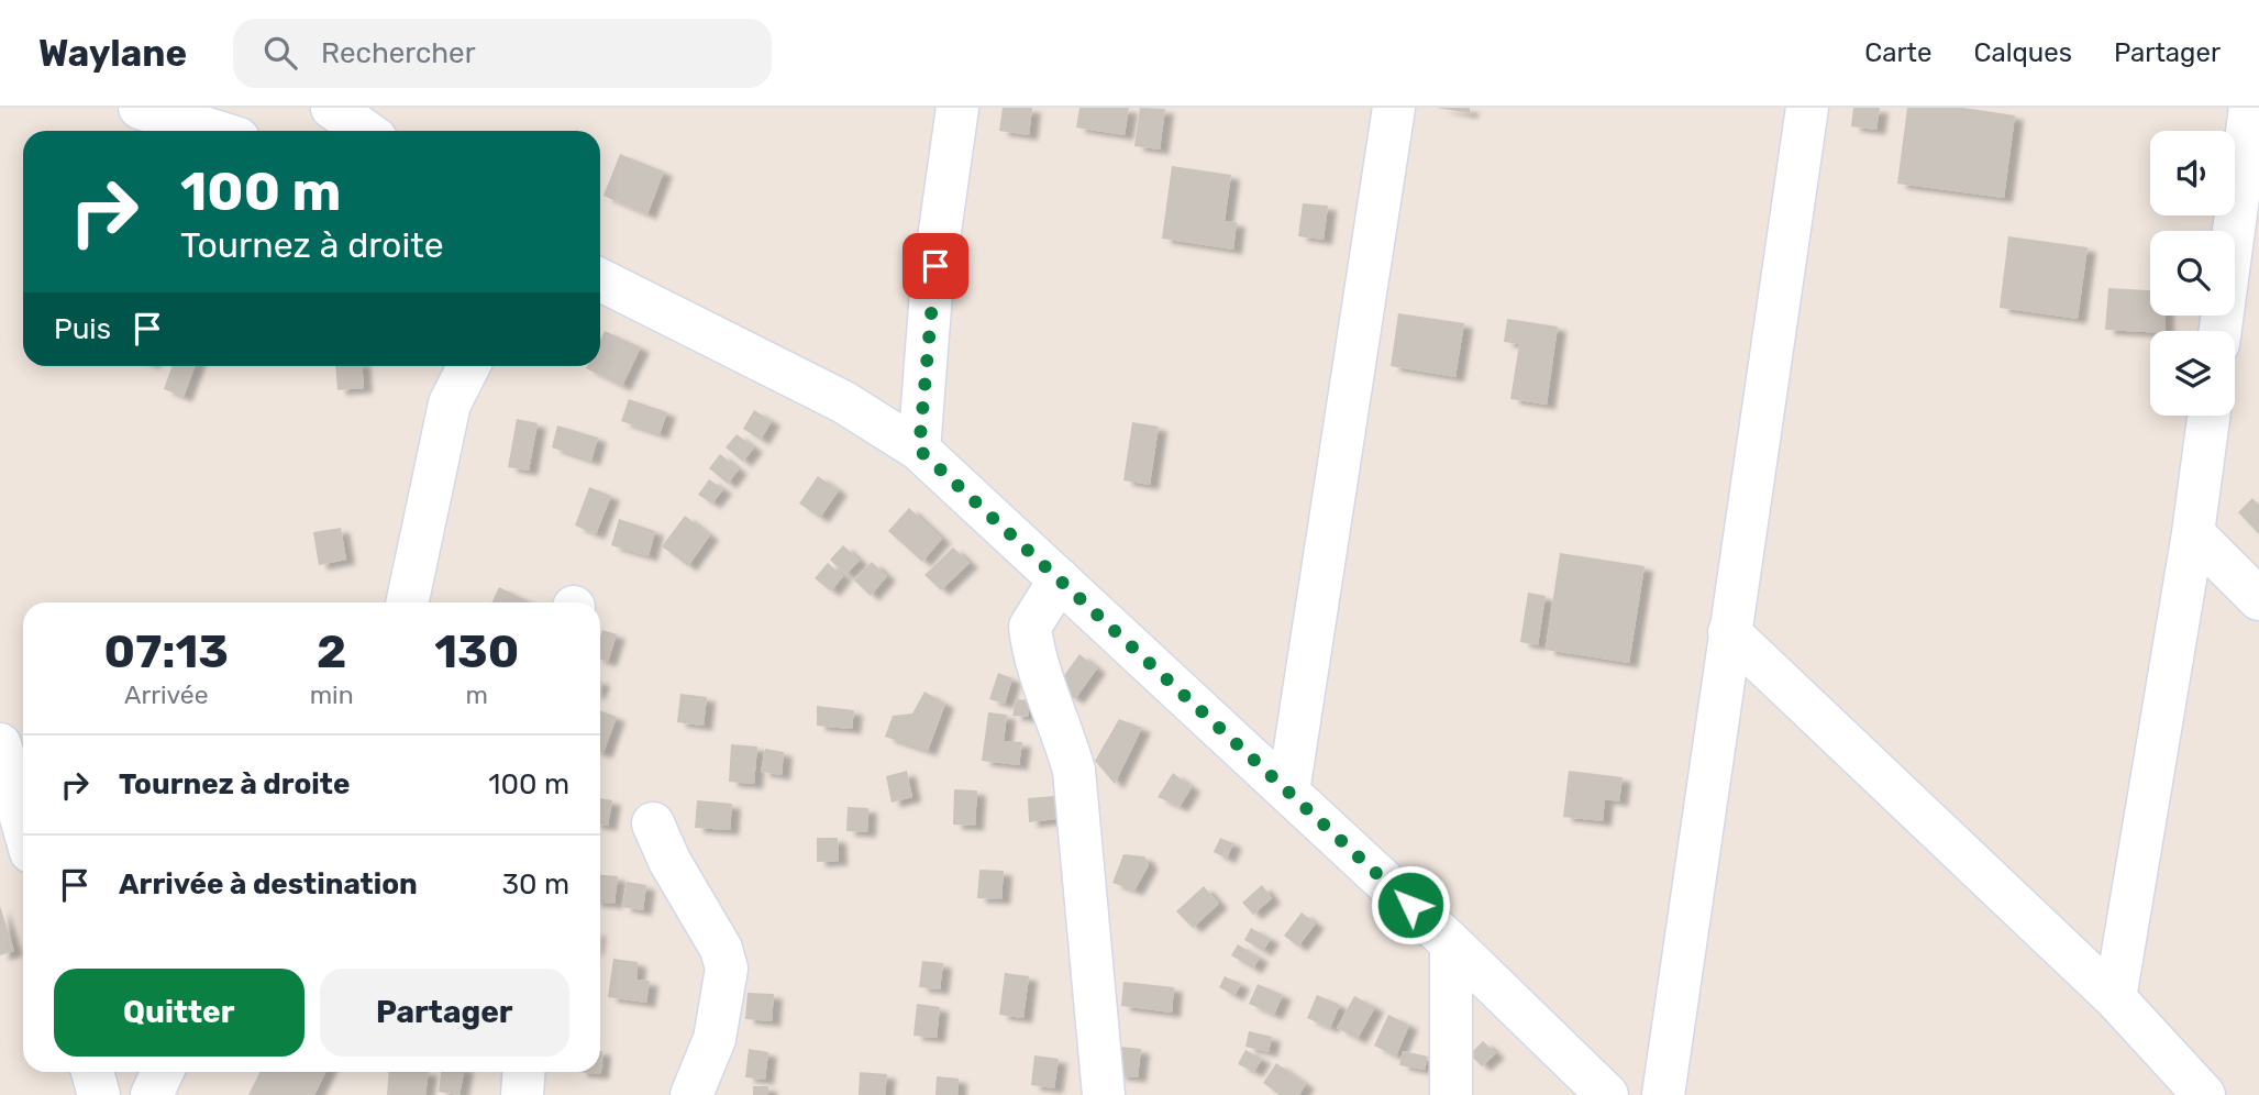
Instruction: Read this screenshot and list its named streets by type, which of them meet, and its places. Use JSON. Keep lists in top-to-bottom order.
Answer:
{
  "page": {
    "header": "Waylane",
    "search": "Rechercher",
    "nav": ["Carte", "Calques", "Partager"],
    "turn": ["100 m", "Tournez à droite"],
    "then": "Puis",
    "eta": [
      "07:13",
      "Arrivée",
      "2",
      "min",
      "130",
      "m"
    ],
    "list": [
      {
        "name": "Tournez à droite",
        "value": "100 m"
      },
      {
        "name": "Arrivée à destination",
        "value": "30 m"
      }
    ],
    "buttons": ["Quitter", "Partager"]
  }
}
